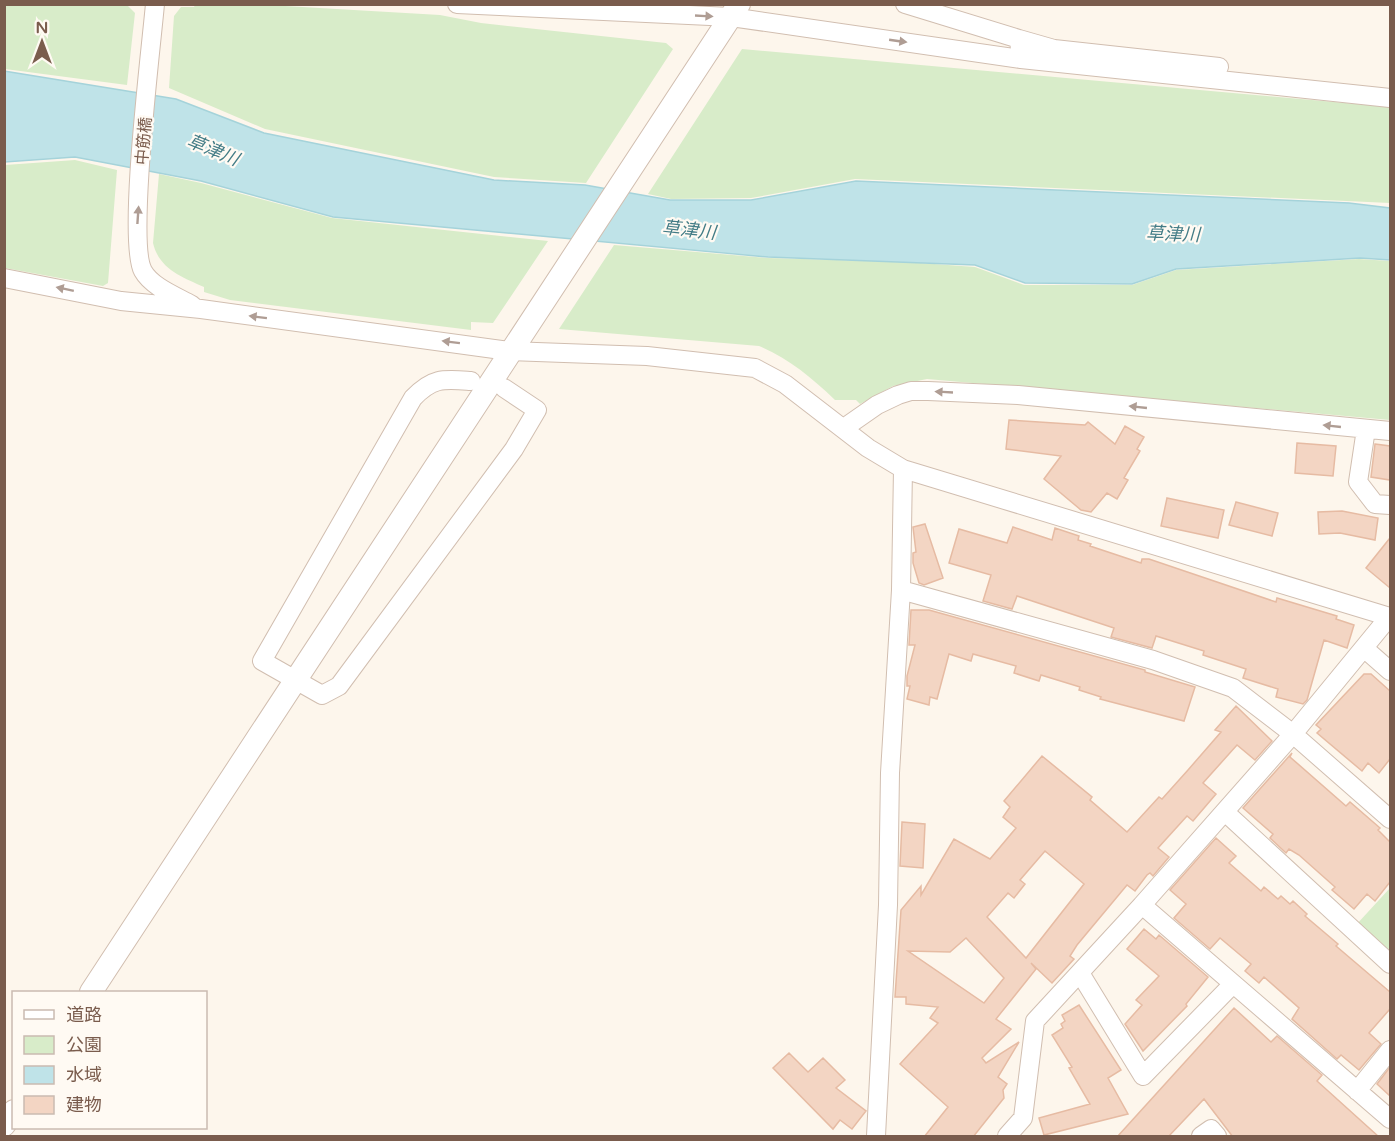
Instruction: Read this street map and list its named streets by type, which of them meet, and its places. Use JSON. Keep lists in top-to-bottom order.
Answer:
{
  "streets": {
    "street": ["中筋橋"]
  },
  "one_way": ["中筋橋"],
  "water": ["草津川"],
  "legend": [
    "道路",
    "公園",
    "水域",
    "建物"
  ],
  "north": "top"
}
